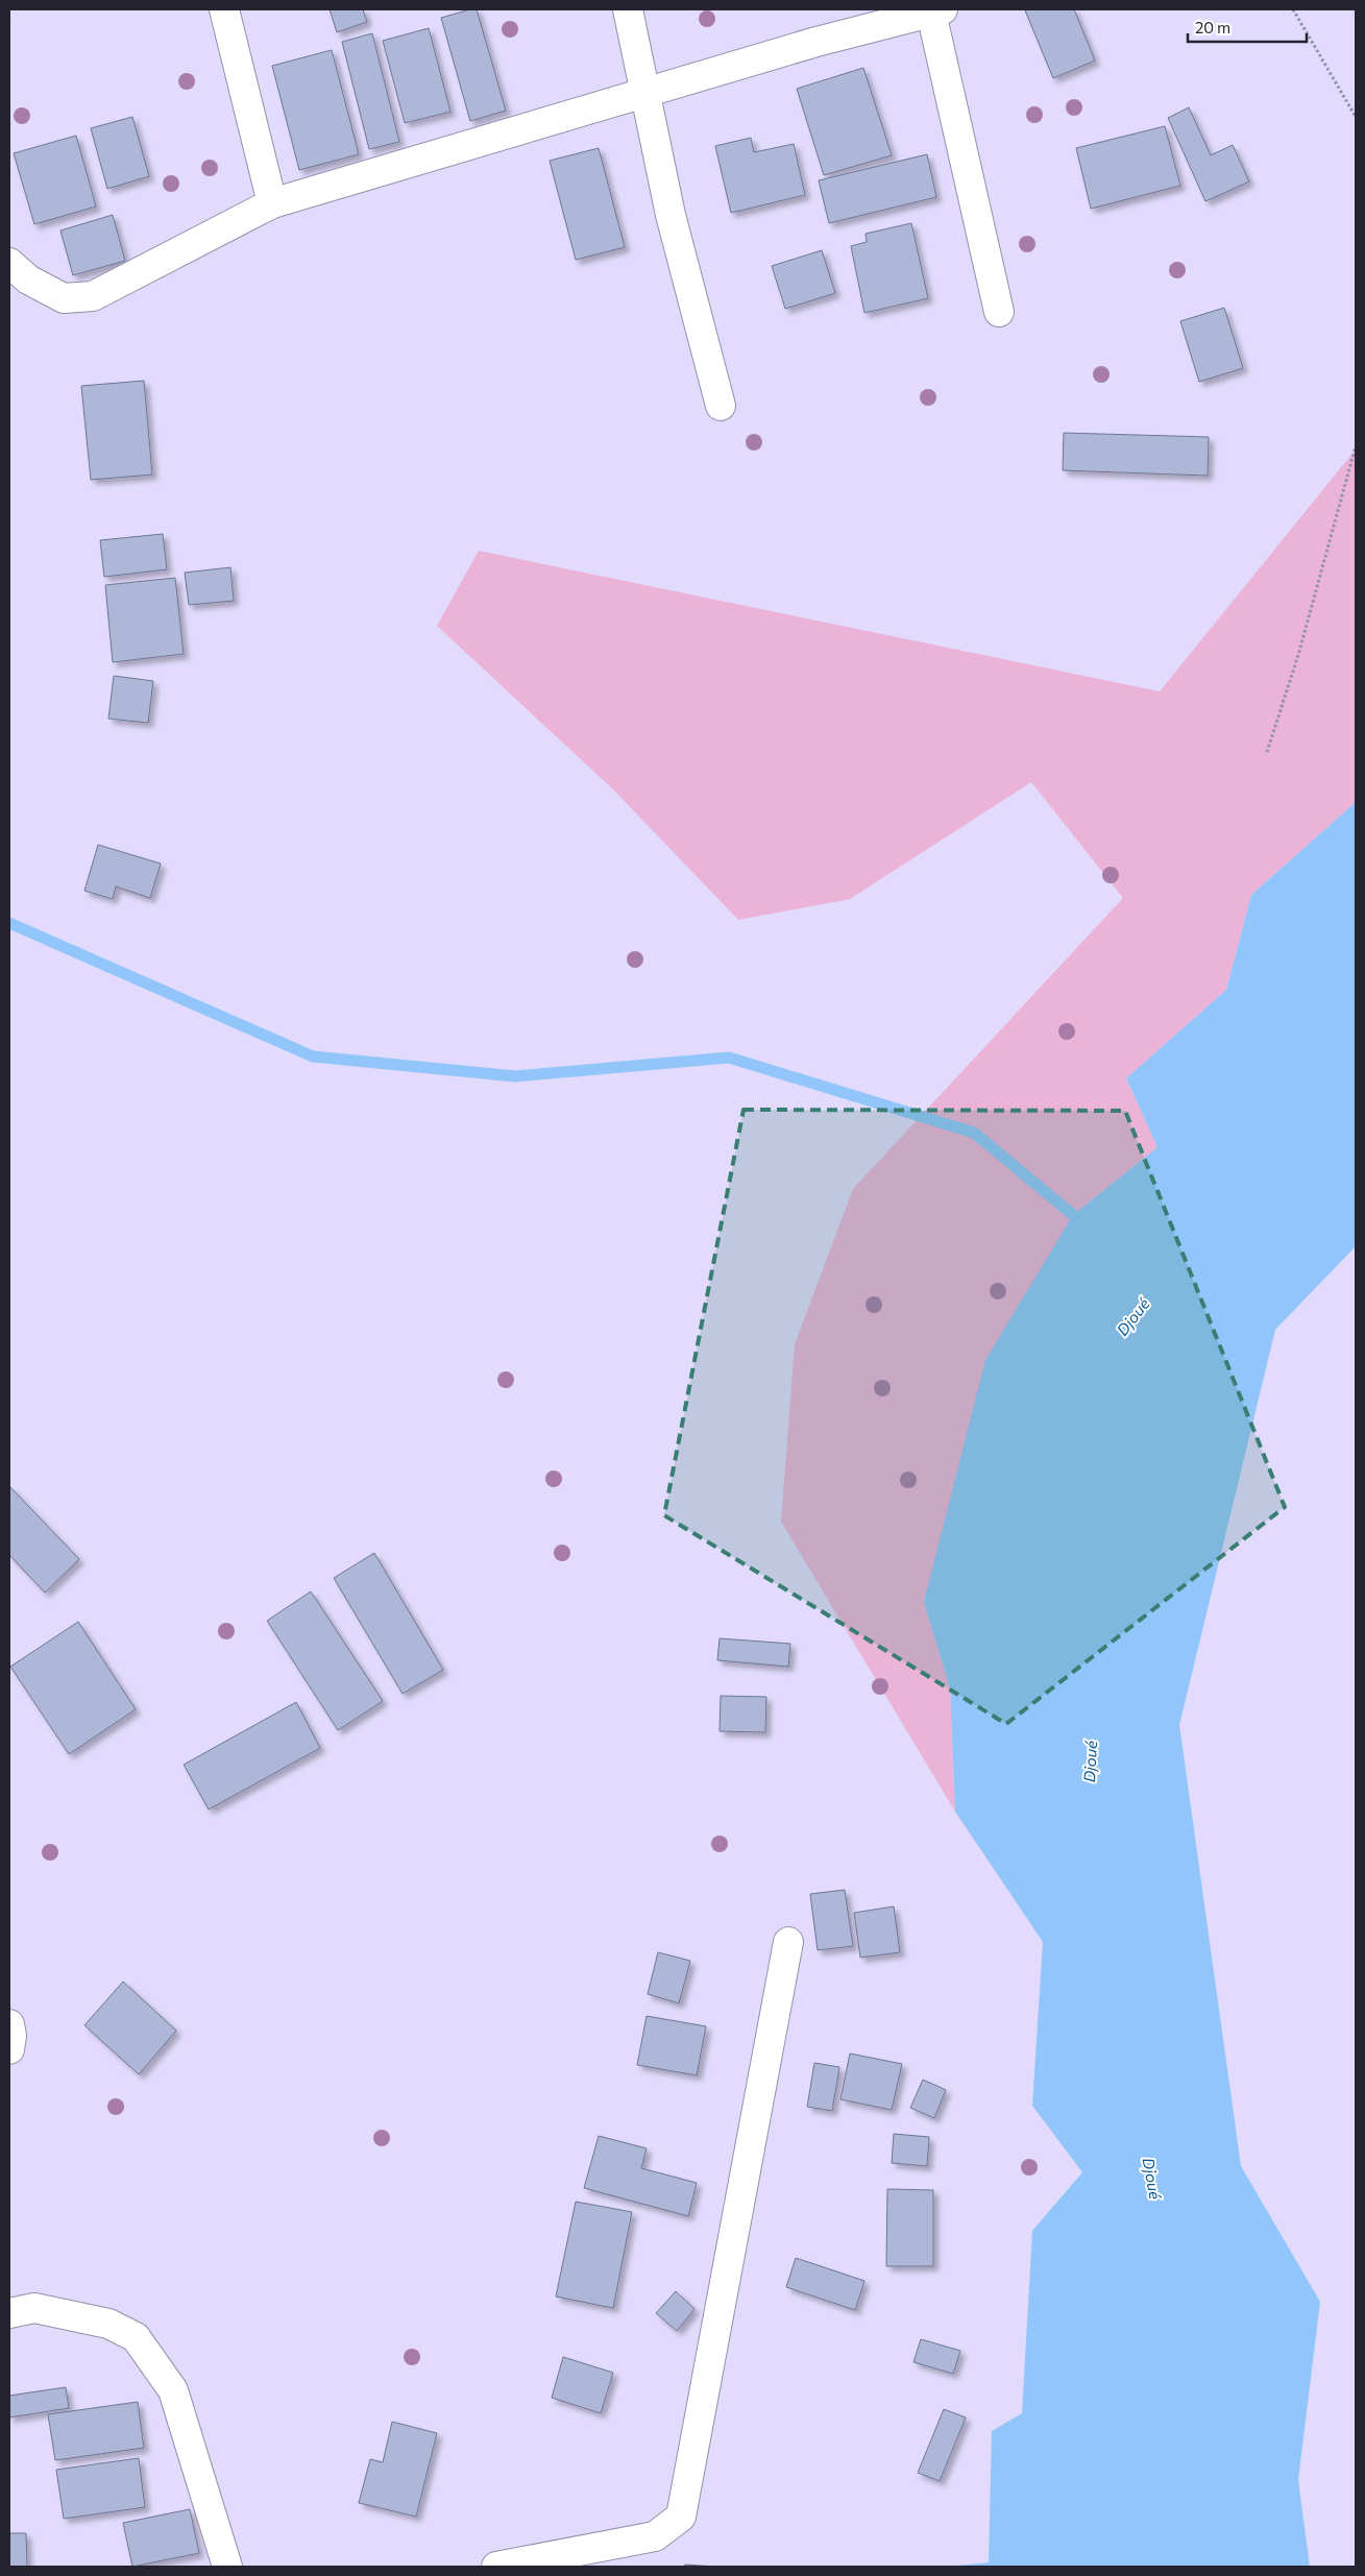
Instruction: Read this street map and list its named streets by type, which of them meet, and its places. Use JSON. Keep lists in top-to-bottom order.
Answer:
{
  "water": ["Djoué"],
  "scale_bar": "20 m"
}
